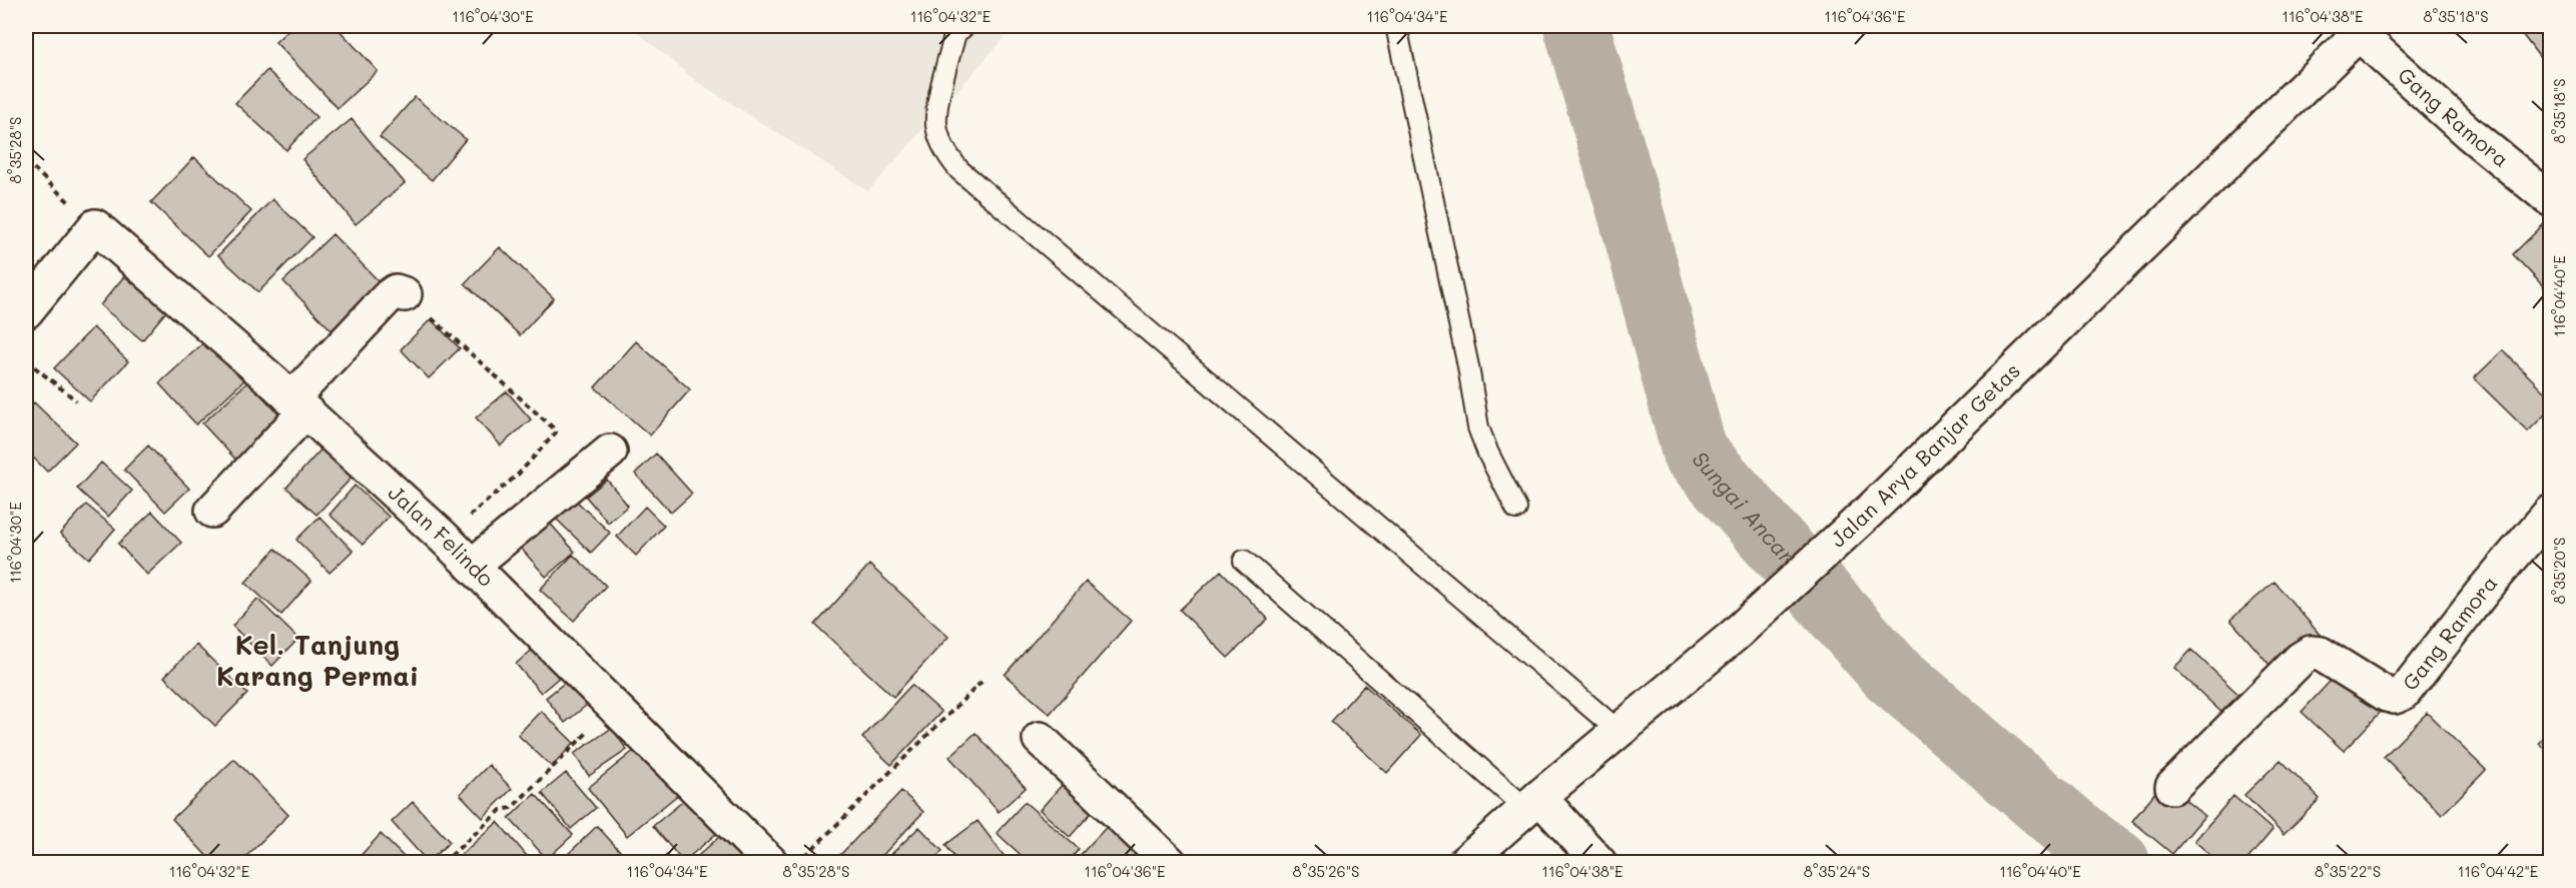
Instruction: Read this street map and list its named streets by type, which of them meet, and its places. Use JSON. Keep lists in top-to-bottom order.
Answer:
{
  "streets": {
    "main road": ["Gang Ramora", "Jalan Arya Banjar Getas", "Jalan Felindo"]
  },
  "crossings": [
    ["Gang Ramora", "Jalan Arya Banjar Getas"]
  ],
  "districts": ["Kel. Tanjung Karang Permai"],
  "water": ["Sungai Ancar"],
  "coordinates": [
    "116°04'30\"E",
    "116°04'32\"E",
    "116°04'34\"E",
    "116°04'36\"E",
    "116°04'38\"E",
    "8°35'18\"S",
    "8°35'28\"S",
    "116°04'40\"E",
    "8°35'20\"S",
    "8°35'26\"S",
    "8°35'24\"S",
    "8°35'22\"S",
    "116°04'42\"E"
  ]
}
